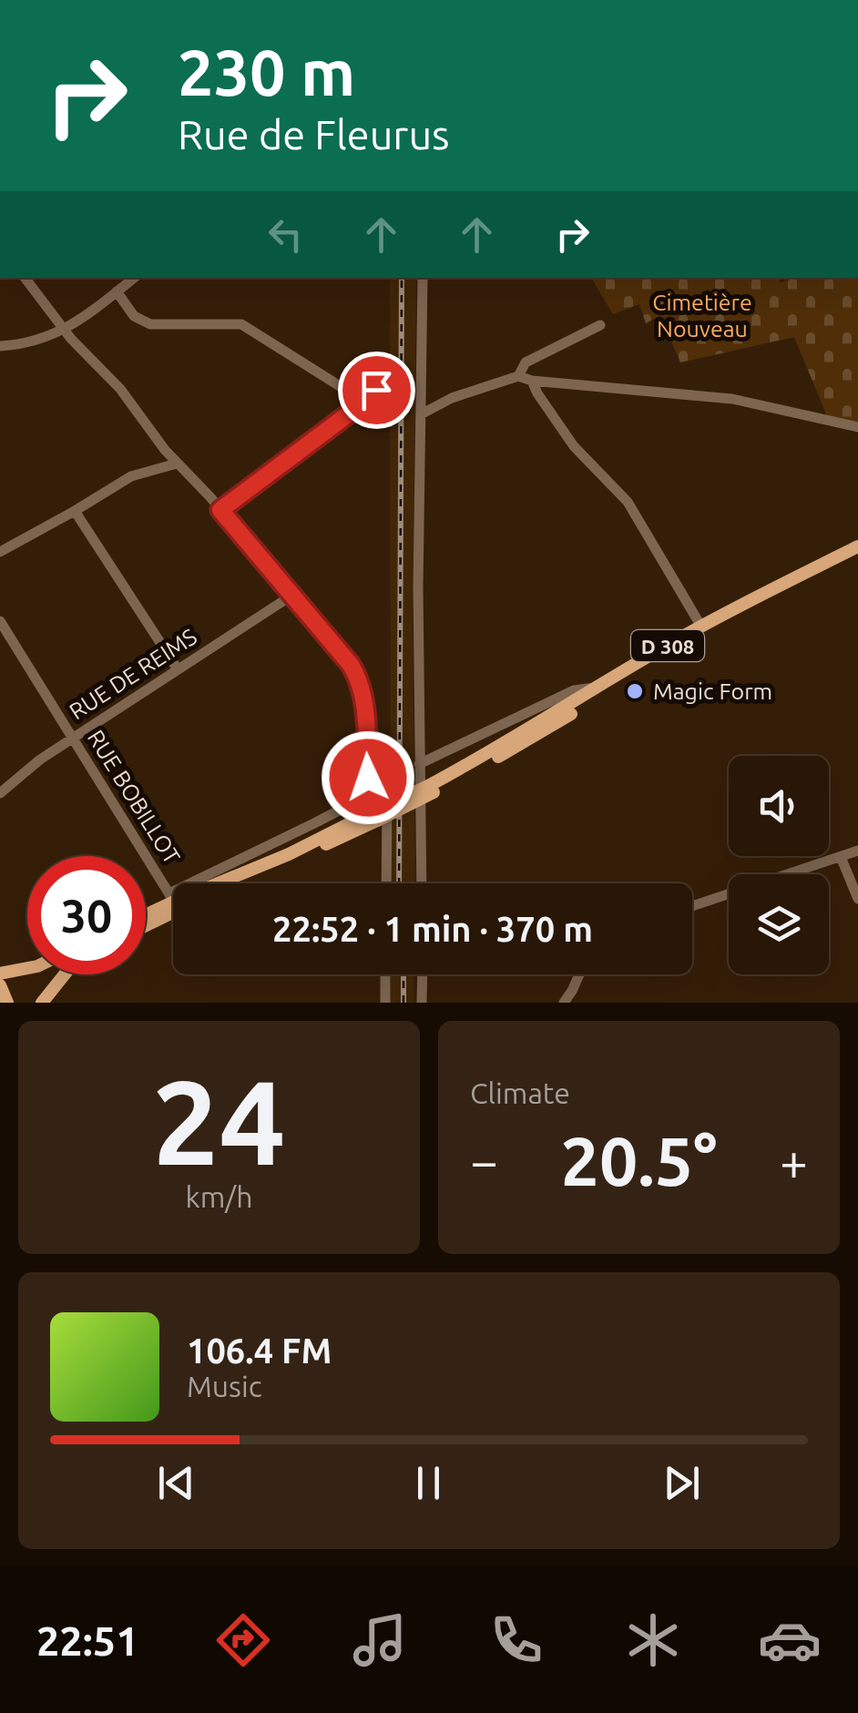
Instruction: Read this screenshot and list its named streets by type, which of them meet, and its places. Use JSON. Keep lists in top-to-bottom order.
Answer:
{
  "streets": {
    "main road": ["D 308"],
    "street": ["RUE DE REIMS", "RUE BOBILLOT"]
  },
  "crossings": [
    ["RUE DE REIMS", "RUE BOBILLOT"]
  ],
  "parks": ["Cimetière Nouveau"],
  "places": ["Magic Form"],
  "page": {
    "turn": ["230 m", "Rue de Fleurus"],
    "limit": "30",
    "trip": "22:52 · 1 min · 370 m",
    "tile": [
      ["24", "km/h"],
      "Climate"
    ],
    "heat": ["−", "20.5°", "+"],
    "song": ["106.4 FM", "Music"],
    "tabs": "22:51"
  }
}
